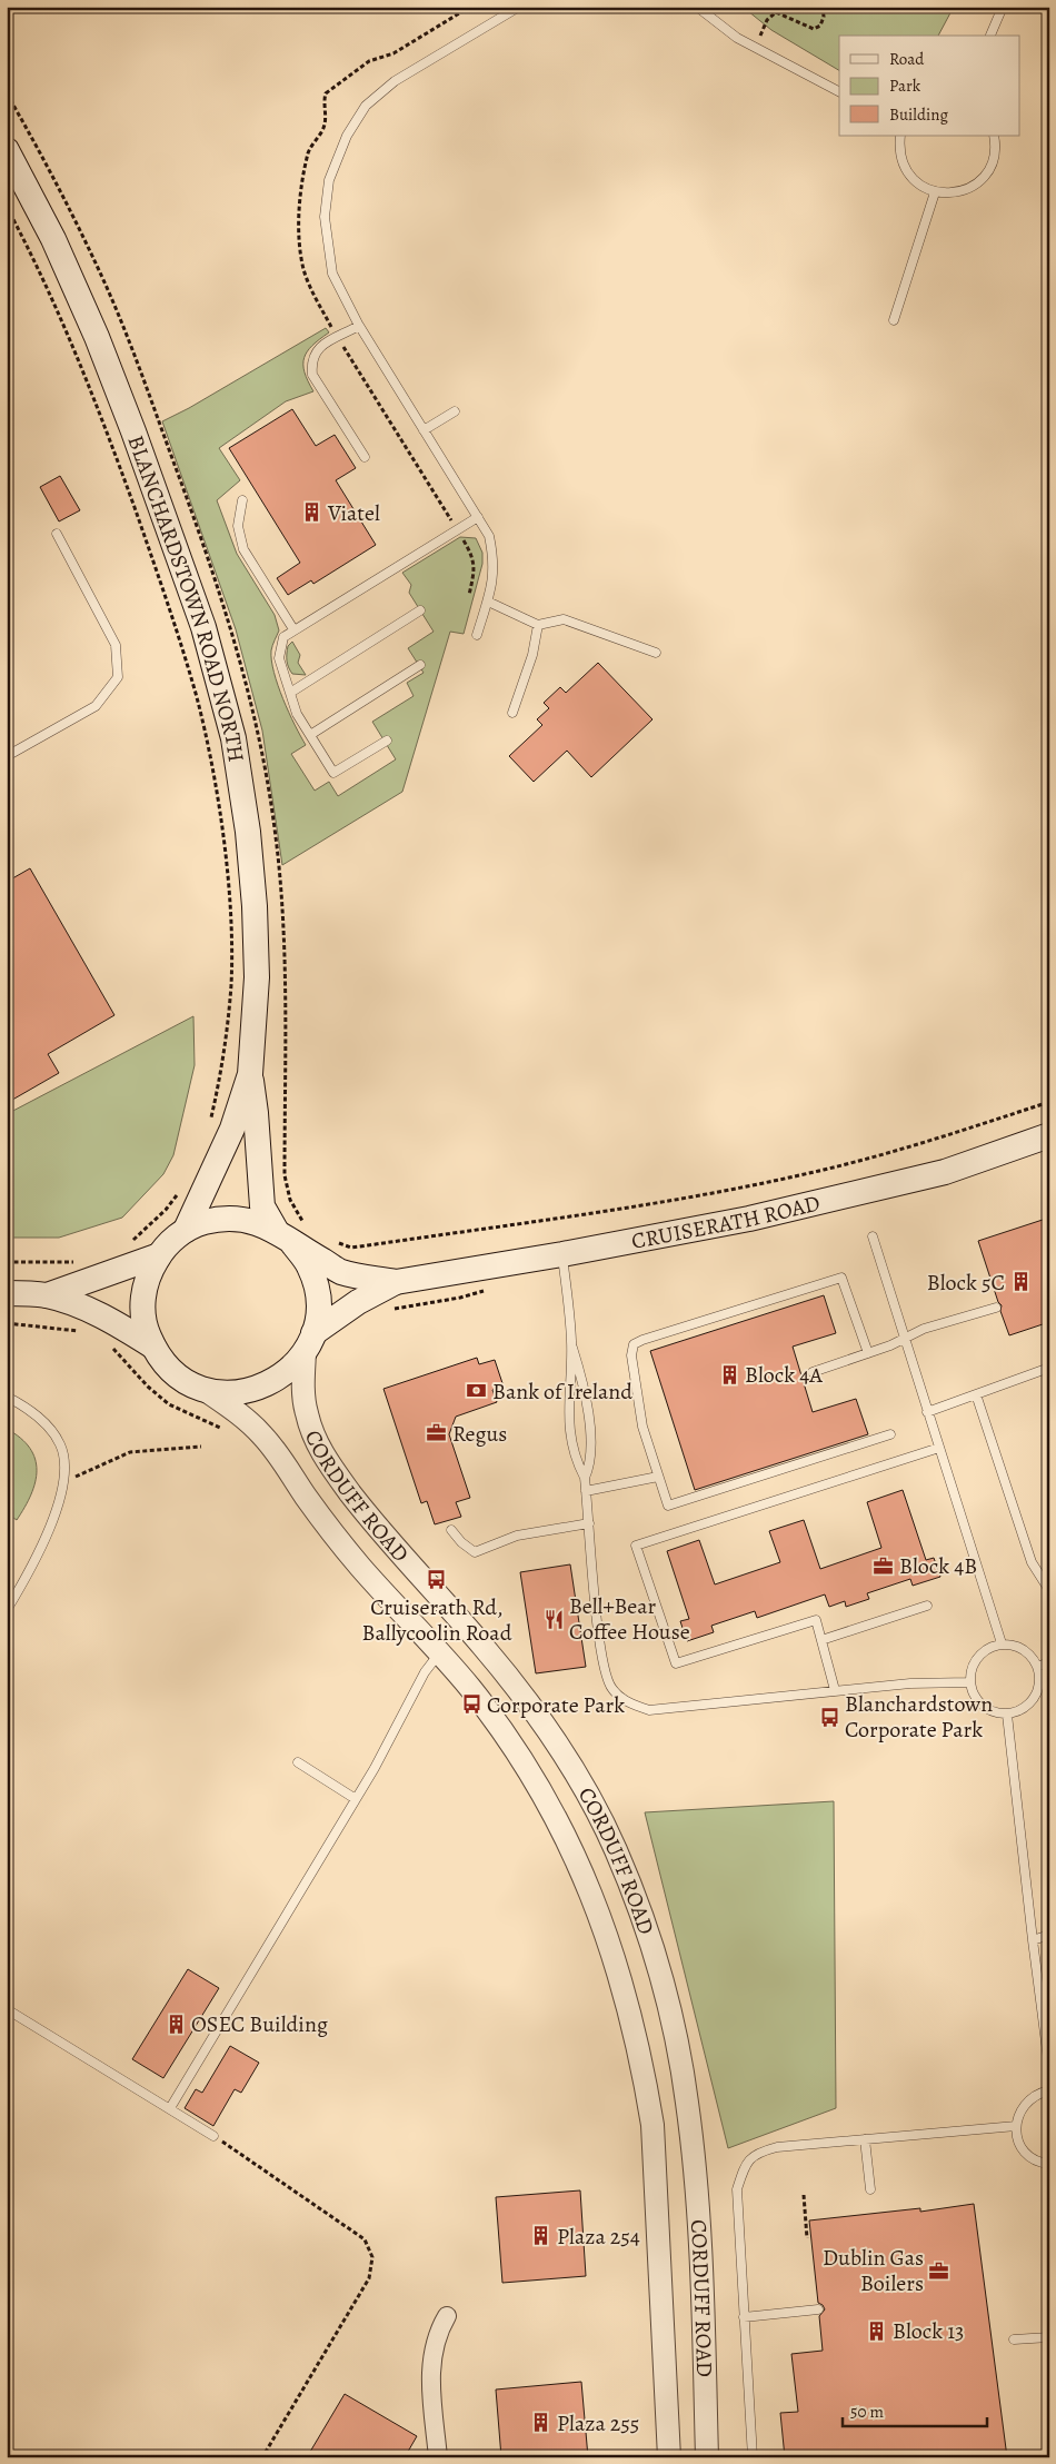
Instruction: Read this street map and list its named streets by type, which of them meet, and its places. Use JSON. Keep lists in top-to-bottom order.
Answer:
{
  "streets": {
    "main road": ["BLANCHARDSTOWN ROAD NORTH", "CRUISERATH ROAD"],
    "street": ["CORDUFF ROAD"]
  },
  "crossings": [
    ["BLANCHARDSTOWN ROAD NORTH", "CRUISERATH ROAD"],
    ["BLANCHARDSTOWN ROAD NORTH", "CORDUFF ROAD"],
    ["CRUISERATH ROAD", "CORDUFF ROAD"]
  ],
  "places": {
    "building": [
      "Viatel",
      "Block 5C",
      "Block 4A",
      "OSEC Building",
      "Plaza 254",
      "Block 13",
      "Plaza 255"
    ],
    "bank": ["Bank of Ireland"],
    "office": ["Regus", "Block 4B", "Dublin Gas Boilers"],
    "bus stop": ["Cruiserath Rd, Ballycoolin Road", "Corporate Park", "Blanchardstown Corporate Park"],
    "restaurant": ["Bell+Bear Coffee House"]
  },
  "legend": ["Road", "Park", "Building"],
  "scale_bar": "50 m"
}
